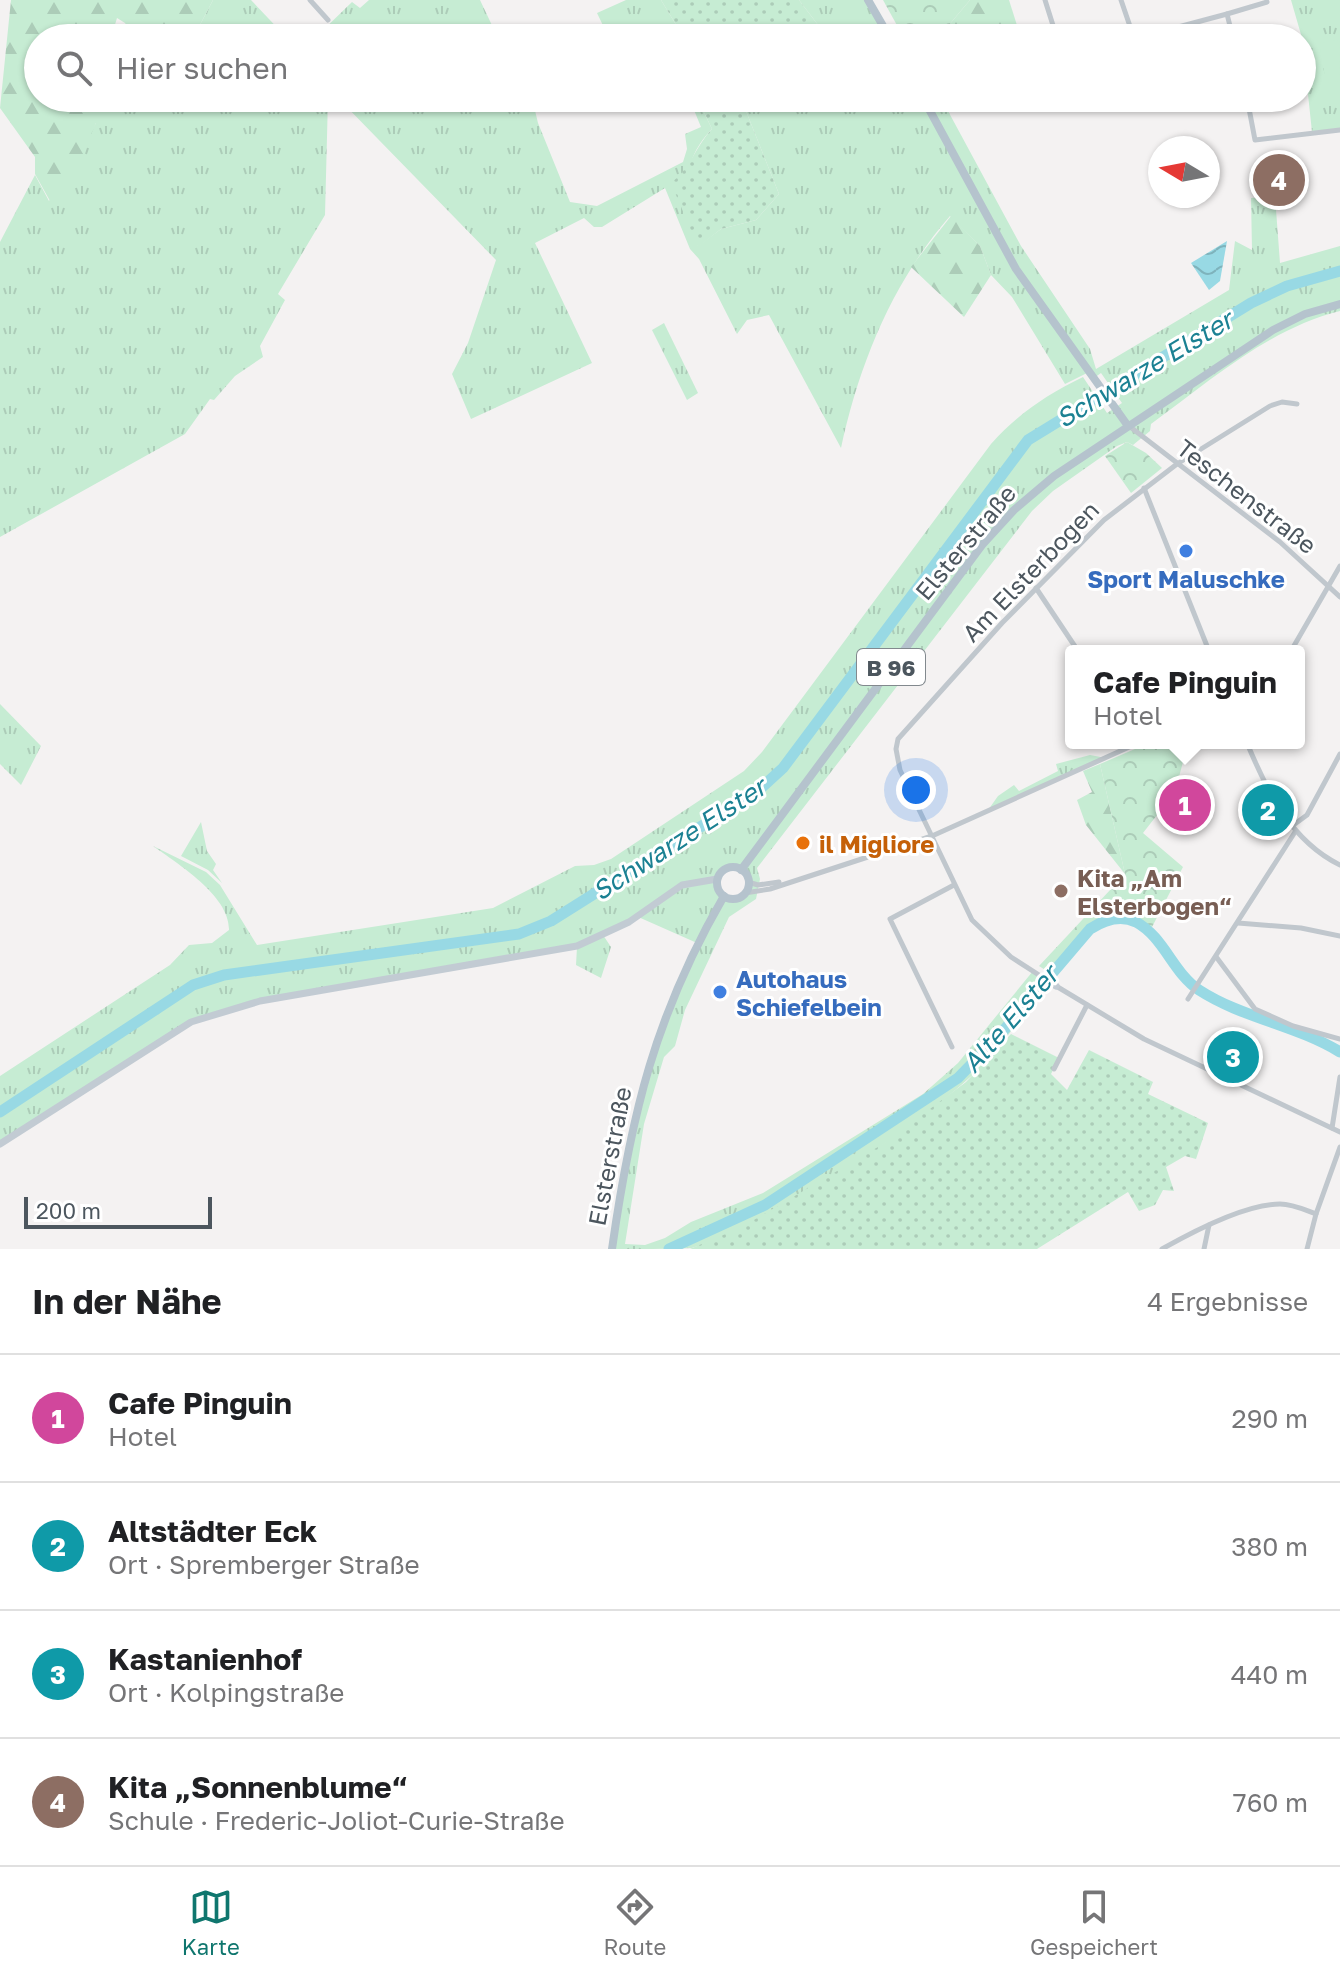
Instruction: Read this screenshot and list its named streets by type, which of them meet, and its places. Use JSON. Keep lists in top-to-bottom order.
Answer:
{
  "streets": {
    "main road": ["Elsterstraße", "B 96"],
    "street": ["Teschenstraße", "Am Elsterbogen"]
  },
  "crossings": [
    ["Teschenstraße", "Elsterstraße"],
    ["Teschenstraße", "Am Elsterbogen"]
  ],
  "water": ["Schwarze Elster", "Alte Elster"],
  "places": [
    "Sport Maluschke",
    "il Migliore",
    "Kita „Am Elsterbogen“",
    "Autohaus Schiefelbein"
  ],
  "scale_bar": "200 m",
  "north": "left",
  "page": {
    "search": "Hier suchen",
    "pins": [
      "4",
      "1",
      "2",
      "3"
    ],
    "popup": ["Cafe Pinguin", "Hotel"],
    "scale": "200 m",
    "heading": ["In der Nähe", "4 Ergebnisse"],
    "list": [
      {
        "mark": "1",
        "name": "Cafe Pinguin",
        "note": "Hotel",
        "value": "290 m"
      },
      {
        "mark": "2",
        "name": "Altstädter Eck",
        "note": "Ort · Spremberger Straße",
        "value": "380 m"
      },
      {
        "mark": "3",
        "name": "Kastanienhof",
        "note": "Ort · Kolpingstraße",
        "value": "440 m"
      },
      {
        "mark": "4",
        "name": "Kita „Sonnenblume“",
        "note": "Schule · Frederic-Joliot-Curie-Straße",
        "value": "760 m"
      }
    ],
    "nav": ["Karte", "Route", "Gespeichert"]
  }
}
